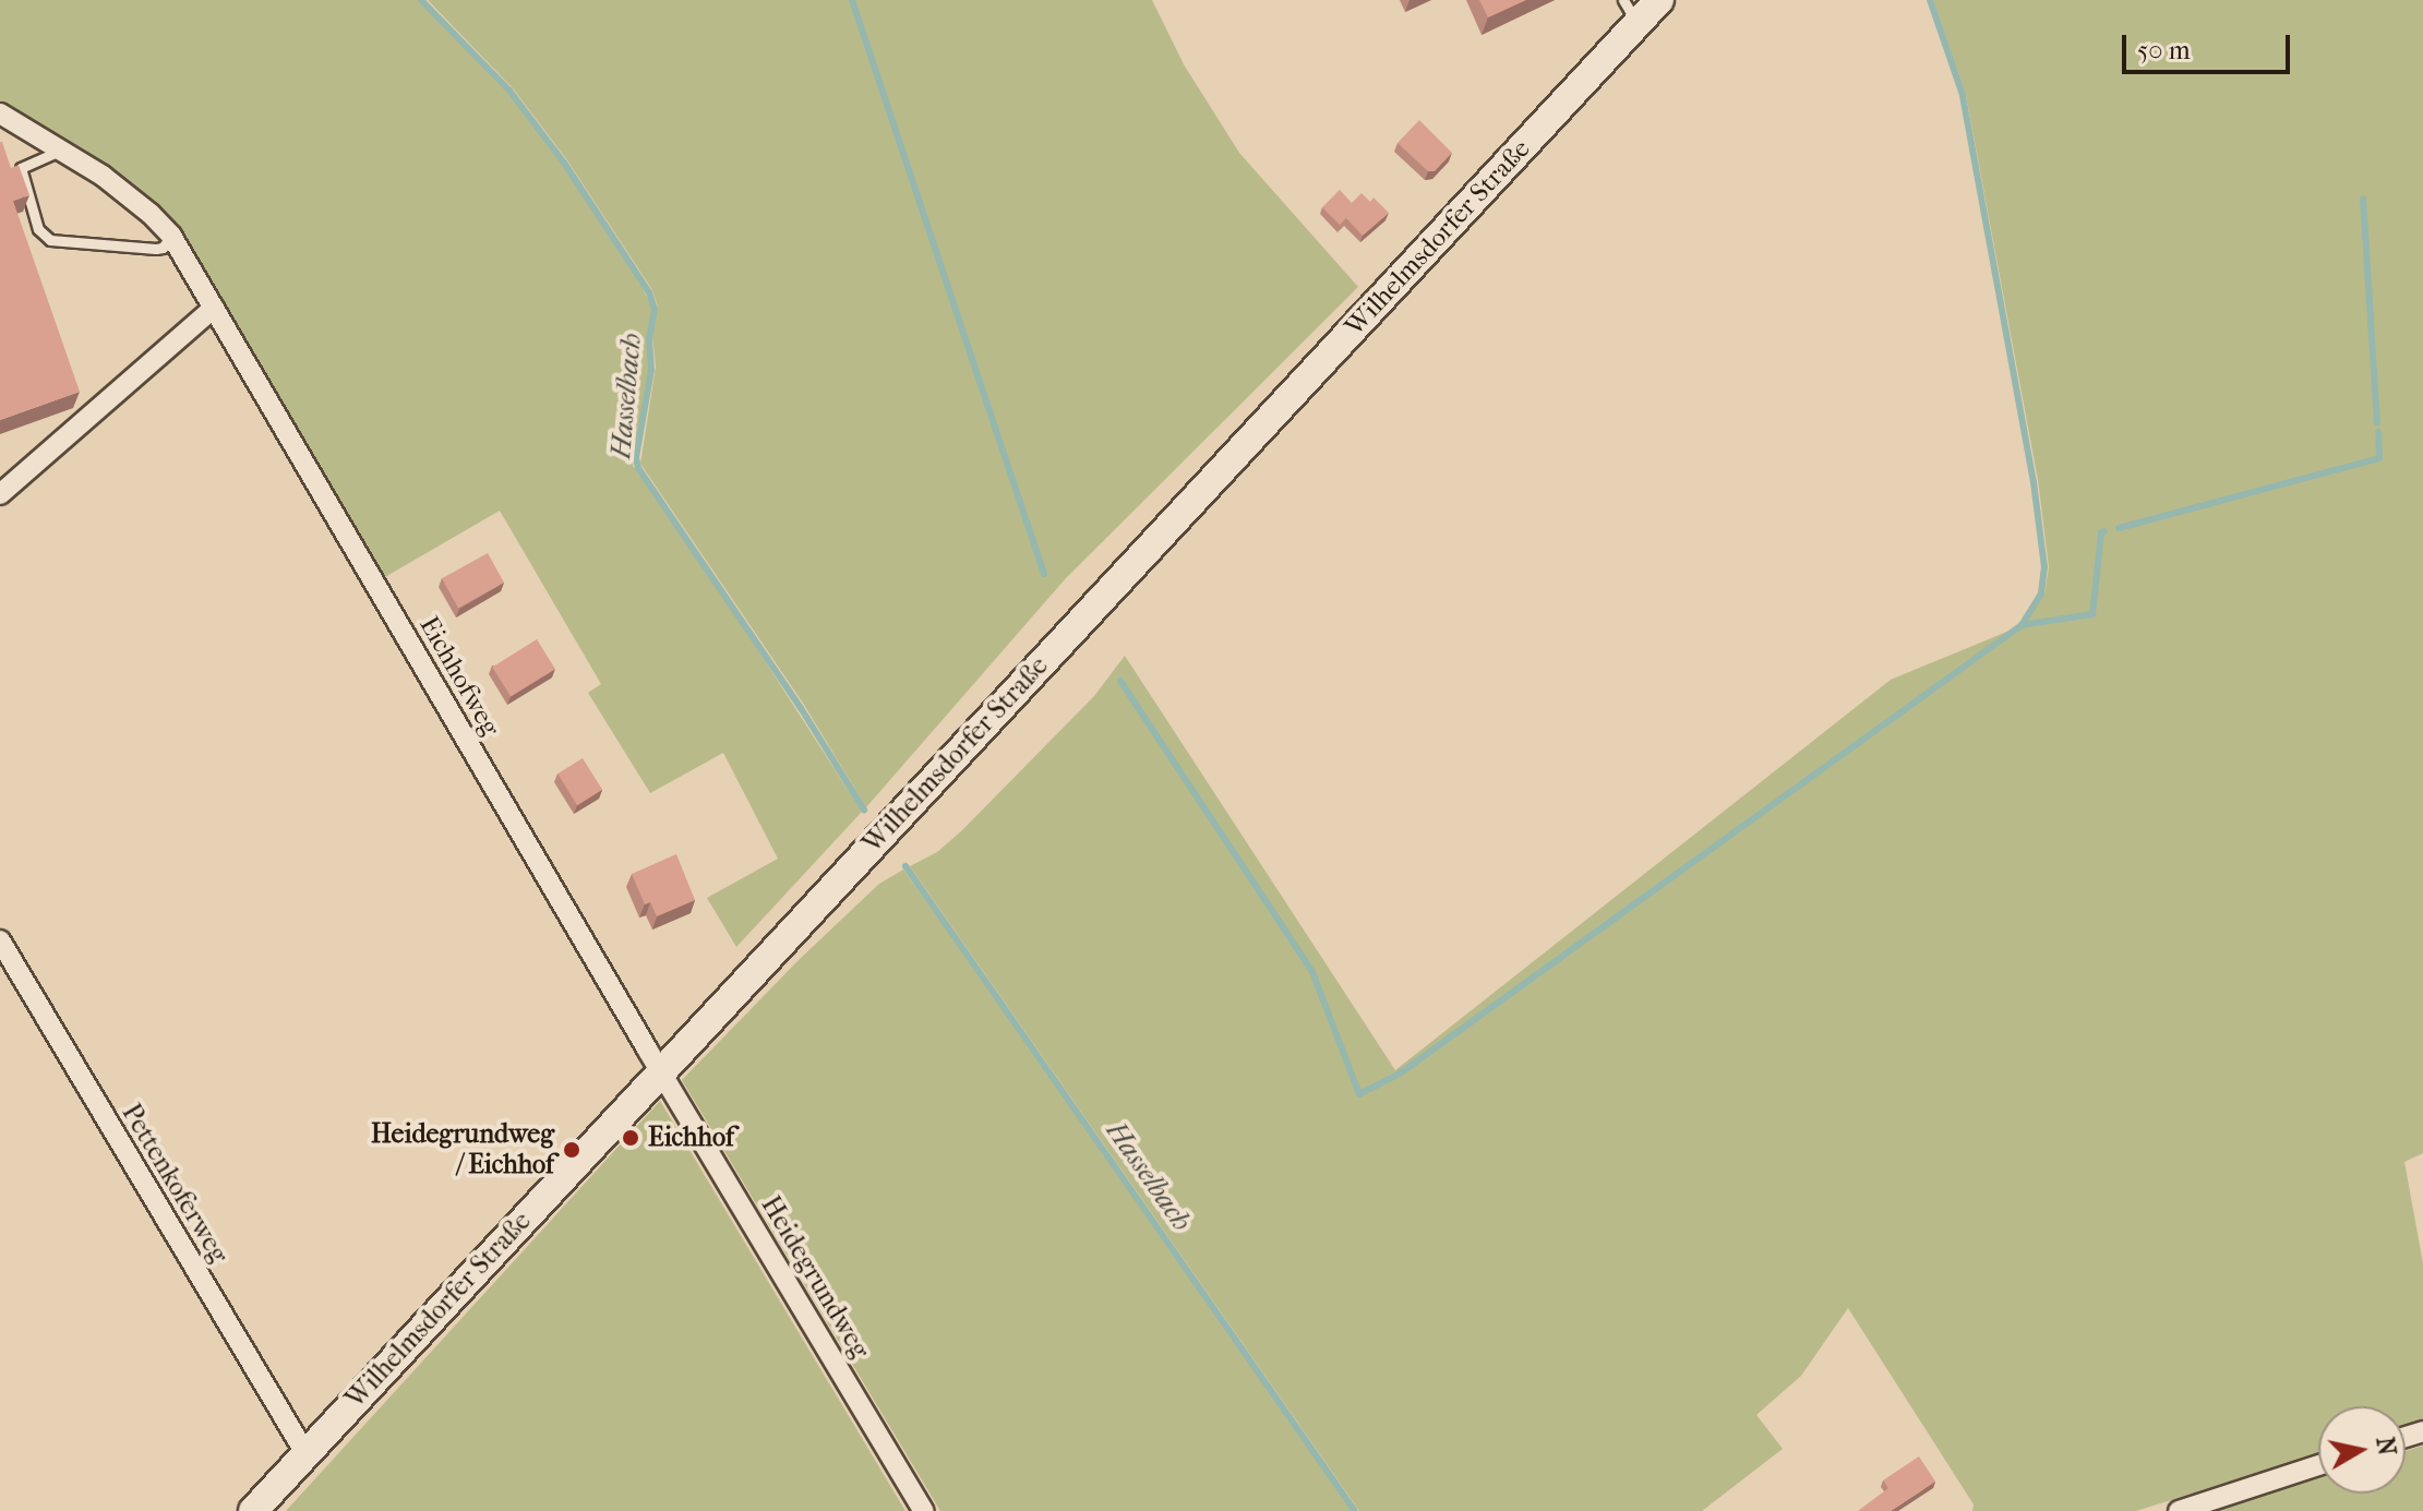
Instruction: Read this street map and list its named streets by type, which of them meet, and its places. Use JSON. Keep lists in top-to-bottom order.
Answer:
{
  "streets": {
    "street": [
      "Wilhelmsdorfer Straße",
      "Eichhofweg",
      "Pettenkoferweg",
      "Heidegrundweg"
    ]
  },
  "crossings": [
    ["Wilhelmsdorfer Straße", "Eichhofweg"],
    ["Wilhelmsdorfer Straße", "Pettenkoferweg"],
    ["Wilhelmsdorfer Straße", "Heidegrundweg"],
    ["Eichhofweg", "Heidegrundweg"]
  ],
  "water": ["Hasselbach"],
  "places": ["Eichhof", "Heidegrundweg / Eichhof"],
  "scale_bar": "50 m",
  "north": "right"
}
